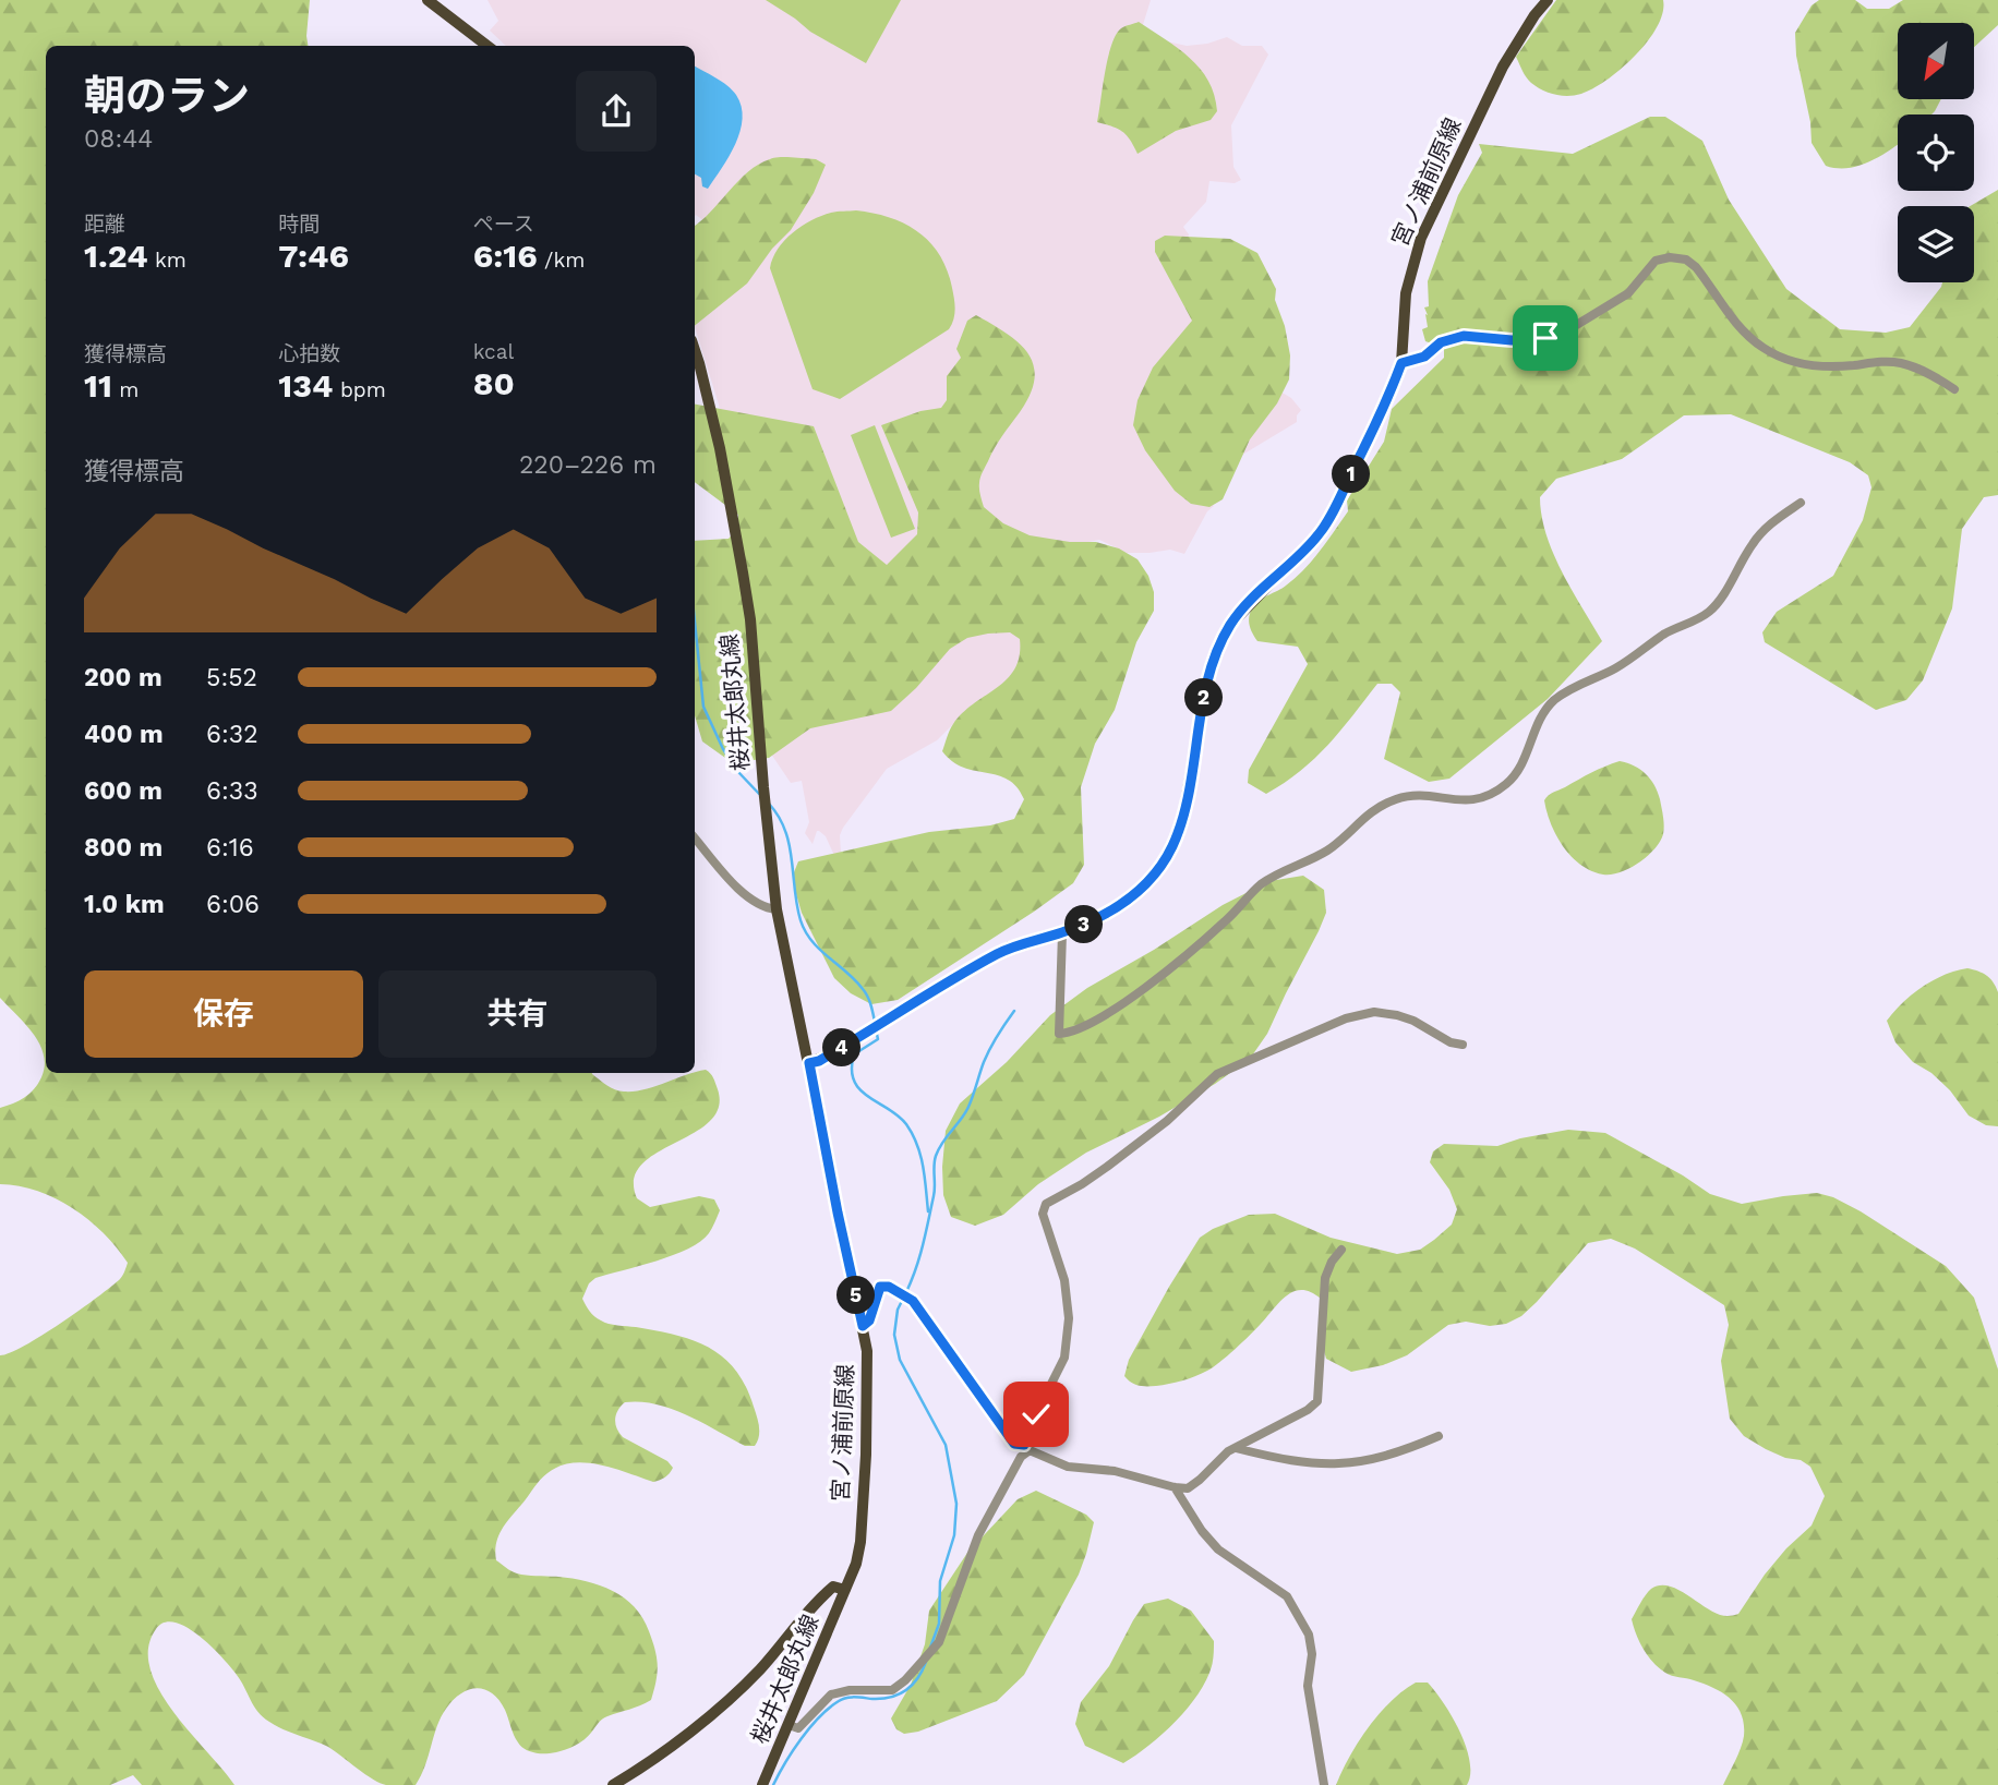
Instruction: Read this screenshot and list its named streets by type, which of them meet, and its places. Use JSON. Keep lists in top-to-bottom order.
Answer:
{
  "streets": {
    "main road": ["宮ノ浦前原線", "桜井太郎丸線"]
  },
  "crossings": [
    ["宮ノ浦前原線", "桜井太郎丸線"]
  ],
  "north": "bottom left",
  "page": {
    "heading": ["朝のラン", "08:44"],
    "stats": [
      ["距離", "1.24 km"],
      ["時間", "7:46"],
      ["ペース", "6:16 /km"],
      ["獲得標高", "11 m"],
      ["心拍数", "134 bpm"],
      ["kcal", "80"]
    ],
    "chart": ["獲得標高", "220–226 m"],
    "pins": [
      "1",
      "2",
      "3",
      "4",
      "5"
    ],
    "list": [
      {
        "name": "200 m",
        "note": "5:52"
      },
      {
        "name": "400 m",
        "note": "6:32"
      },
      {
        "name": "600 m",
        "note": "6:33"
      },
      {
        "name": "800 m",
        "note": "6:16"
      },
      {
        "name": "1.0 km",
        "note": "6:06"
      }
    ],
    "buttons": ["保存", "共有"]
  }
}
